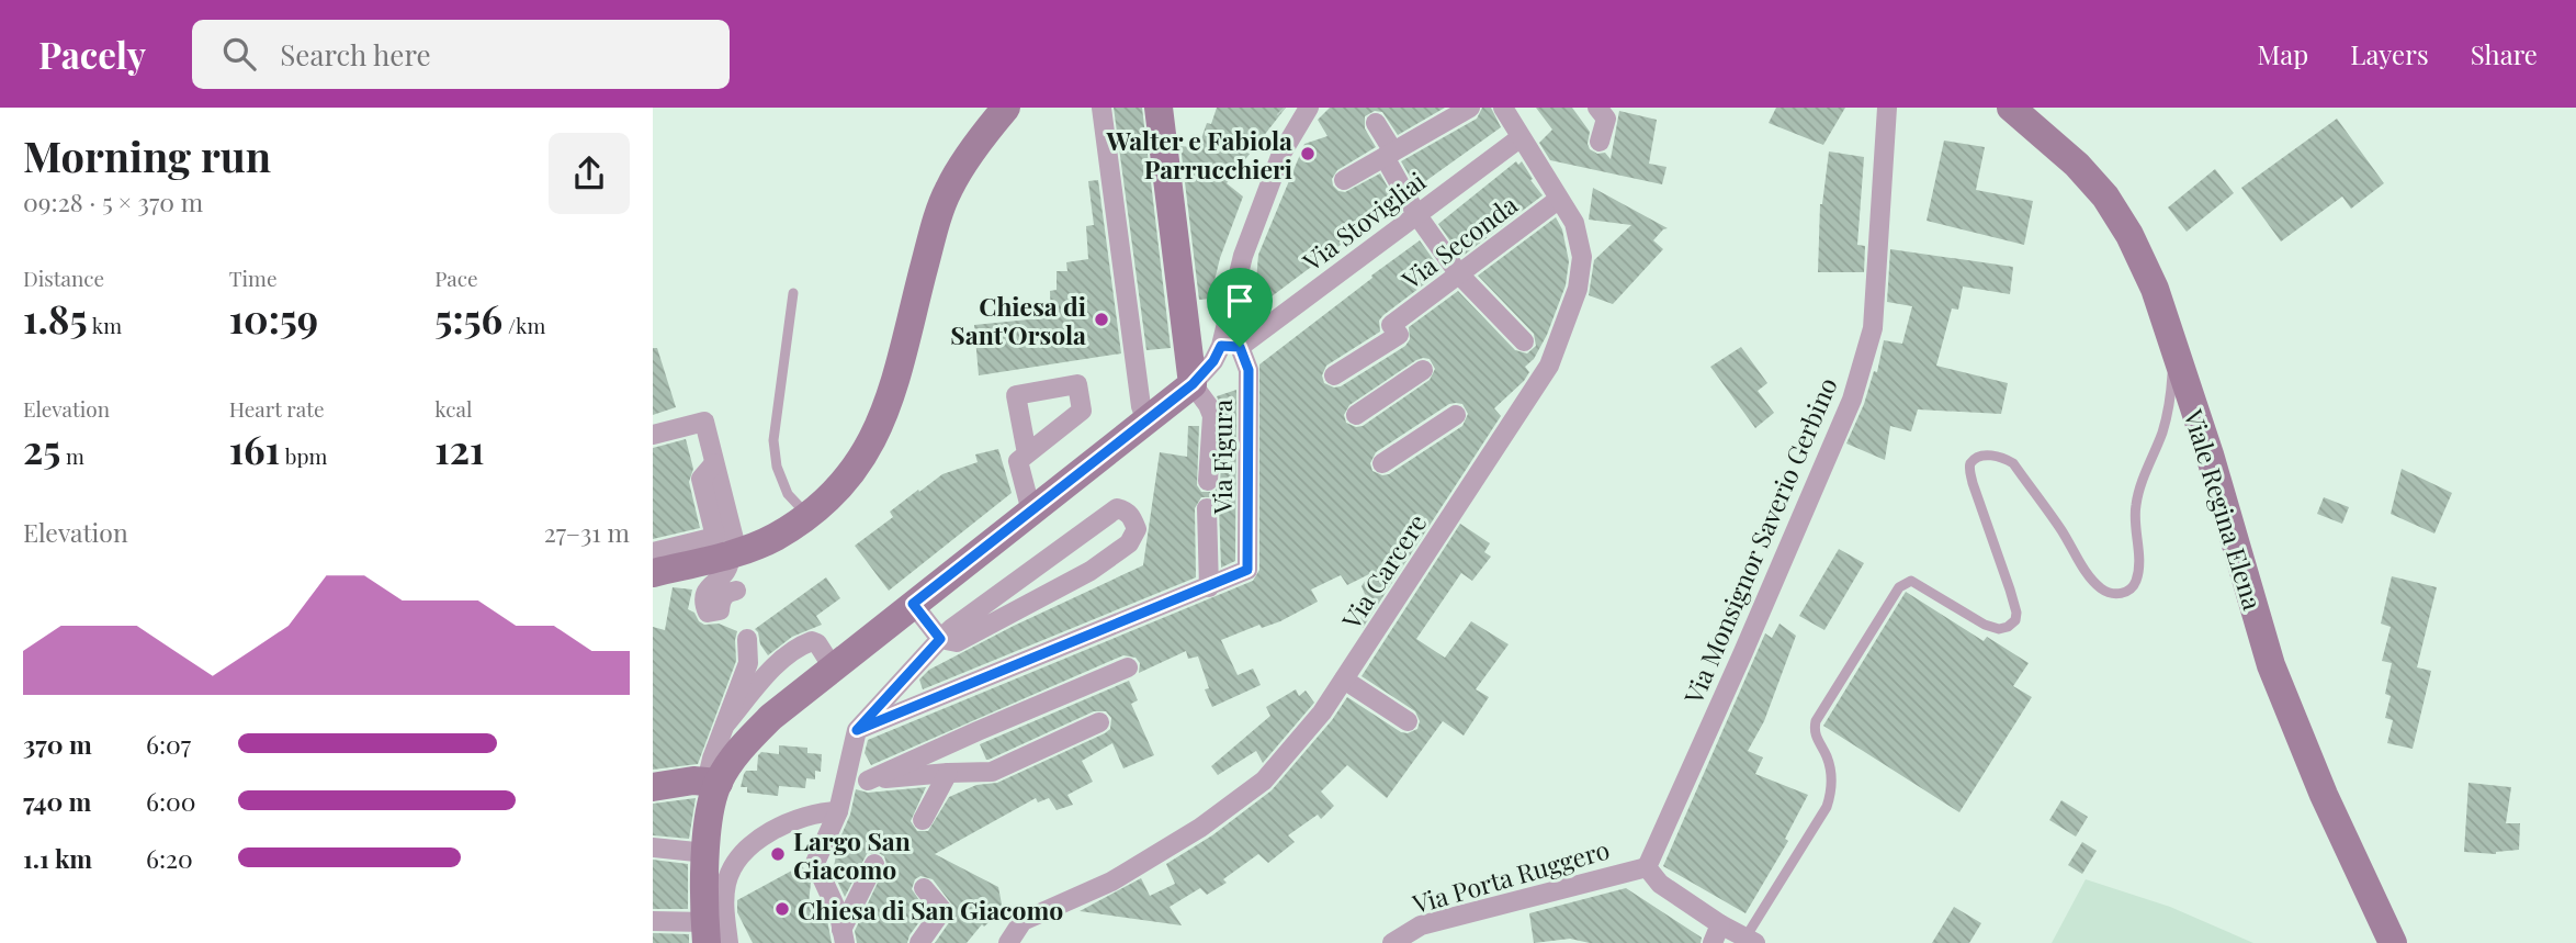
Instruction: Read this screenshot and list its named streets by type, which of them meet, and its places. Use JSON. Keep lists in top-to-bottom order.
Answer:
{
  "streets": {
    "main road": ["Viale Regina Elena"],
    "street": [
      "Via Stovigliai",
      "Via Seconda",
      "Via Figura",
      "Via Monsignor Saverio Gerbino",
      "Via Carcere",
      "Via Porta Ruggero"
    ]
  },
  "crossings": [
    ["Via Stovigliai", "Via Figura"],
    ["Via Stovigliai", "Via Carcere"],
    ["Via Seconda", "Via Carcere"],
    ["Via Monsignor Saverio Gerbino", "Via Porta Ruggero"]
  ],
  "places": [
    "Walter e Fabiola Parrucchieri",
    "Chiesa di Sant'Orsola",
    "Largo San Giacomo",
    "Chiesa di San Giacomo"
  ],
  "page": {
    "header": "Pacely",
    "search": "Search here",
    "nav": ["Map", "Layers", "Share"],
    "heading": ["Morning run", "09:28 · 5 × 370 m"],
    "stats": [
      ["Distance", "1.85 km"],
      ["Time", "10:59"],
      ["Pace", "5:56 /km"],
      ["Elevation", "25 m"],
      ["Heart rate", "161 bpm"],
      ["kcal", "121"]
    ],
    "chart": ["Elevation", "27–31 m"],
    "list": [
      {
        "name": "370 m",
        "note": "6:07"
      },
      {
        "name": "740 m",
        "note": "6:00"
      },
      {
        "name": "1.1 km",
        "note": "6:20"
      }
    ]
  }
}
